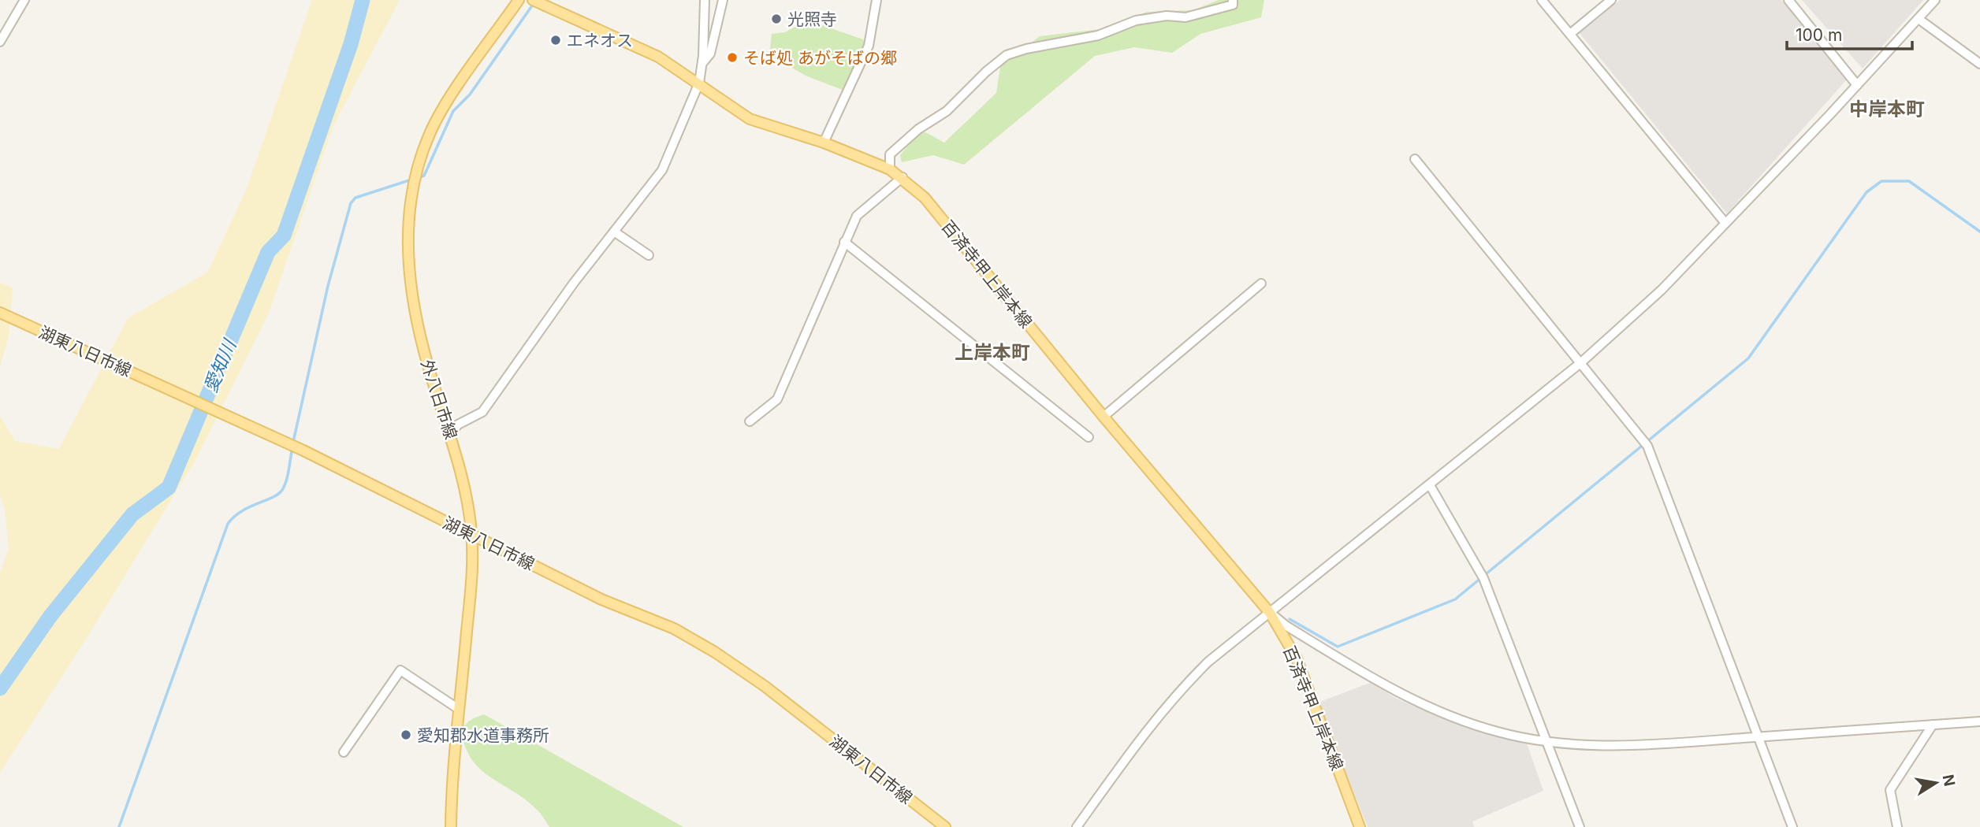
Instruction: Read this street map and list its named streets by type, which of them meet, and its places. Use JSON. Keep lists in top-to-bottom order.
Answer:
{
  "streets": {
    "main road": ["百済寺甲上岸本線", "湖東八日市線", "外八日市線"]
  },
  "crossings": [
    ["湖東八日市線", "外八日市線"]
  ],
  "districts": ["中岸本町", "上岸本町"],
  "water": ["愛知川"],
  "places": [
    "光照寺",
    "エネオス",
    "そば処 あがそばの郷",
    "愛知郡水道事務所"
  ],
  "scale_bar": "100 m",
  "north": "right"
}
